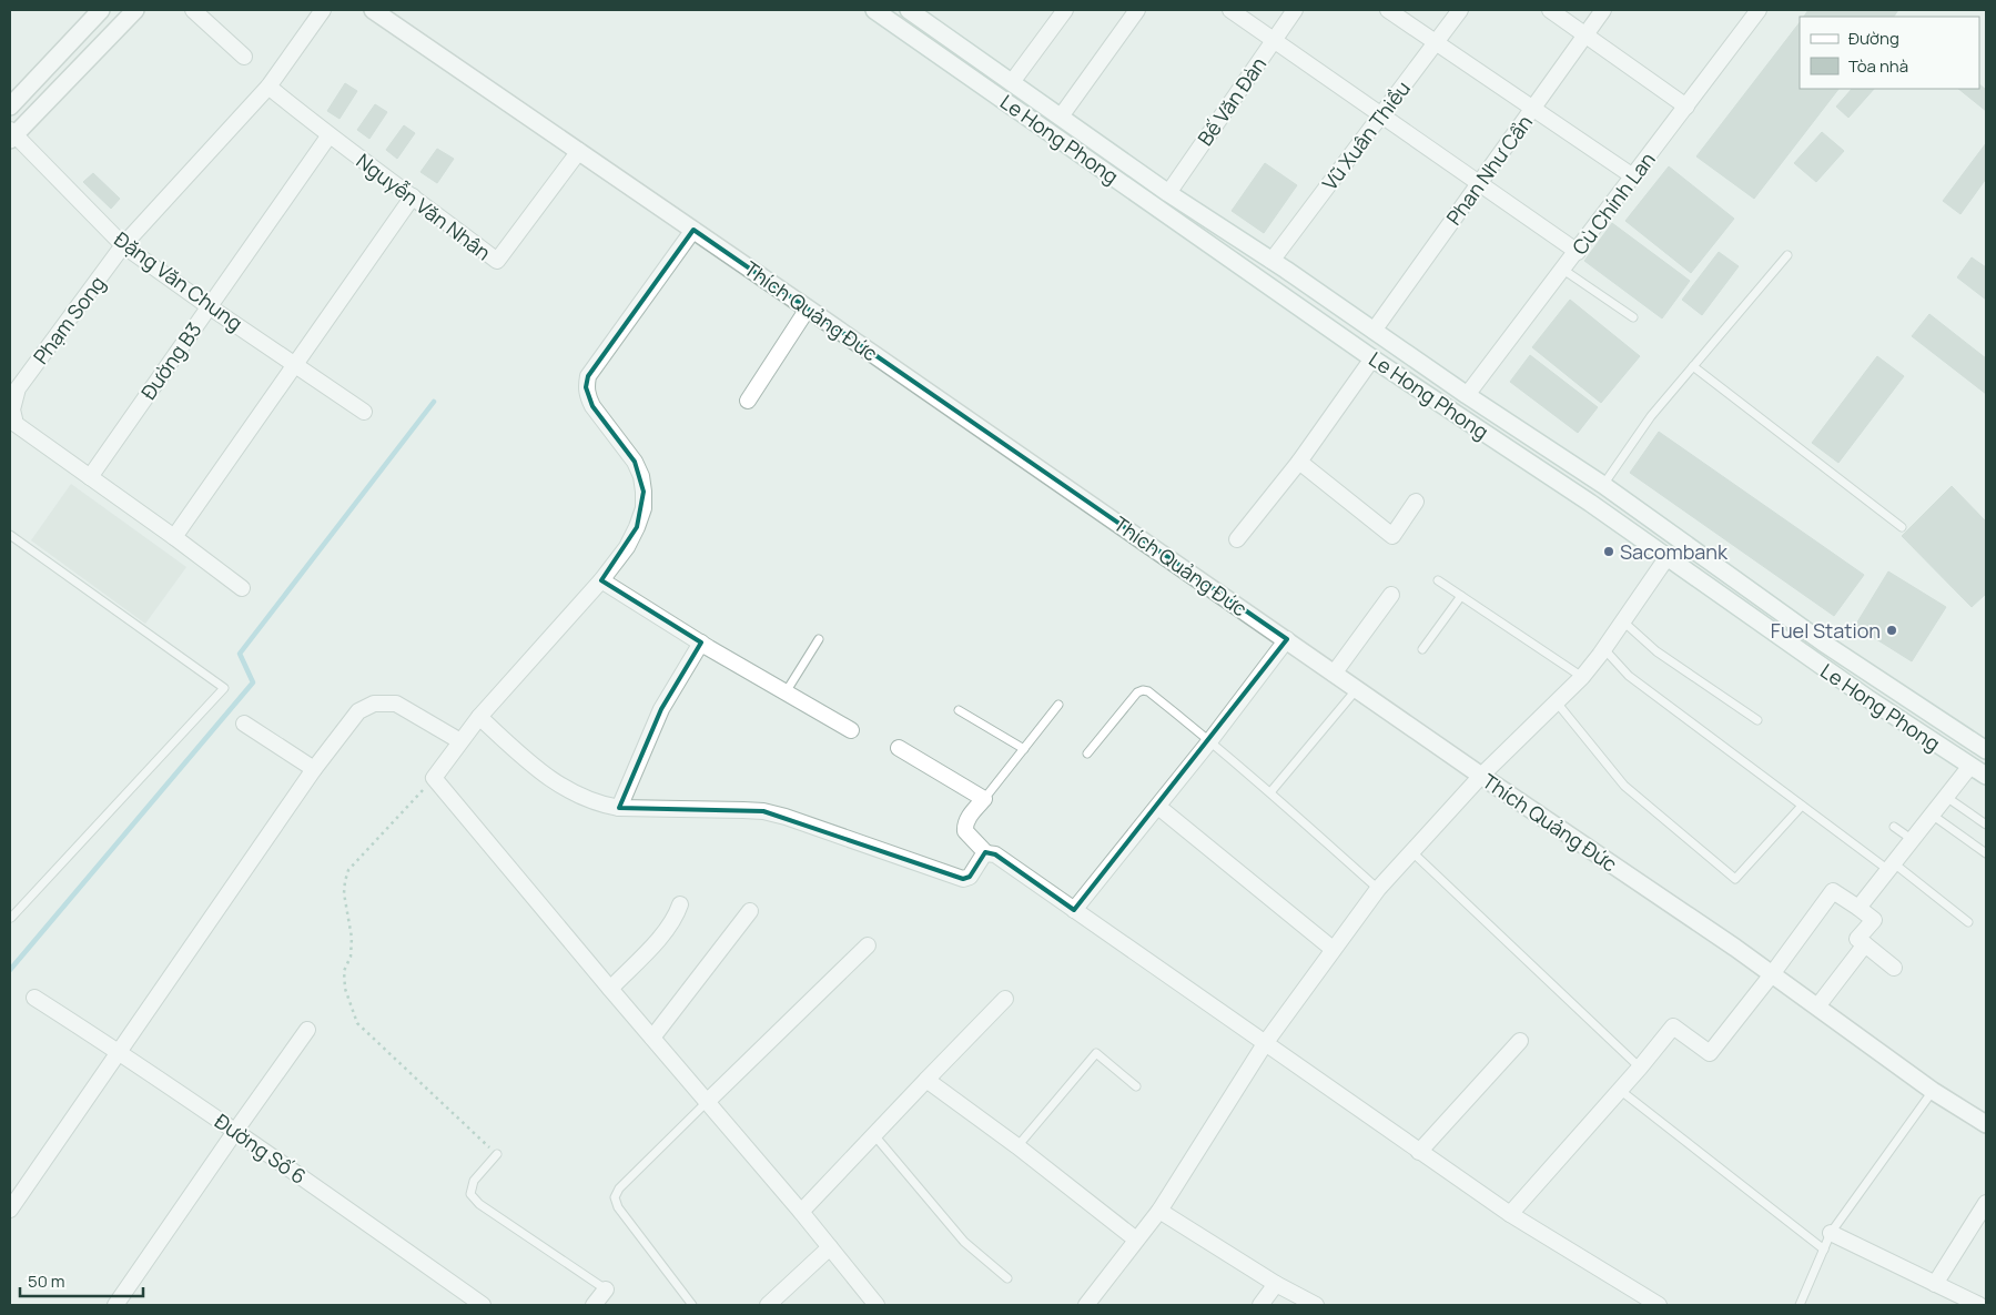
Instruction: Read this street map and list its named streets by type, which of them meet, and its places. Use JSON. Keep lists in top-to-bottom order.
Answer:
{
  "streets": {
    "main road": ["Le Hong Phong", "Thích Quảng Đức"],
    "street": [
      "Bế Văn Đàn",
      "Vũ Xuân Thiều",
      "Phan Như Cẩn",
      "Cù Chính Lan",
      "Nguyễn Văn Nhân",
      "Đặng Văn Chung",
      "Phạm Song",
      "Đường B3",
      "Đường Số 6"
    ]
  },
  "crossings": [
    ["Bế Văn Đàn", "Le Hong Phong"],
    ["Vũ Xuân Thiều", "Le Hong Phong"],
    ["Le Hong Phong", "Phan Như Cẩn"],
    ["Le Hong Phong", "Cù Chính Lan"],
    ["Nguyễn Văn Nhân", "Thích Quảng Đức"],
    ["Nguyễn Văn Nhân", "Phạm Song"],
    ["Nguyễn Văn Nhân", "Đường B3"],
    ["Đặng Văn Chung", "Phạm Song"],
    ["Đặng Văn Chung", "Đường B3"],
    ["Phạm Song", "Đường B3"]
  ],
  "places": ["Sacombank", "Fuel Station"],
  "legend": ["Đường", "Tòa nhà"],
  "scale_bar": "50 m"
}
